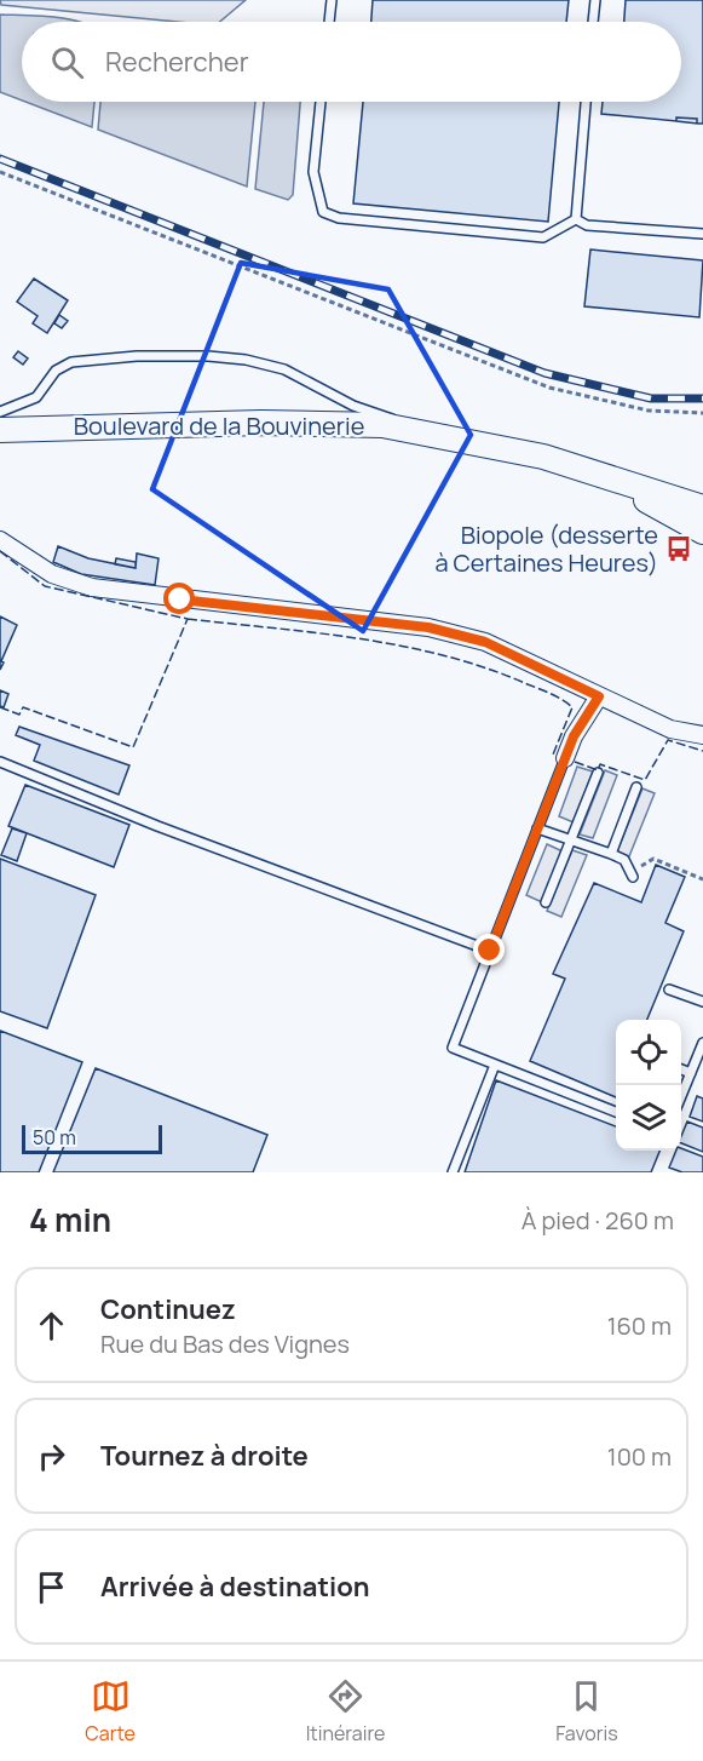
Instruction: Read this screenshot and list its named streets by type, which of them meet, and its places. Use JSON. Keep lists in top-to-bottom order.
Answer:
{
  "streets": {
    "street": ["Boulevard de la Bouvinerie"]
  },
  "places": {
    "bus stop": ["Biopole (desserte à Certaines Heures)"]
  },
  "scale_bar": "50 m",
  "page": {
    "search": "Rechercher",
    "scale": "50 m",
    "heading": ["4 min", "À pied · 260 m"],
    "list": [
      ["Continuez", "Rue du Bas des Vignes", "160 m"],
      ["Tournez à droite", "100 m"],
      "Arrivée à destination"
    ],
    "nav": ["Carte", "Itinéraire", "Favoris"]
  }
}
